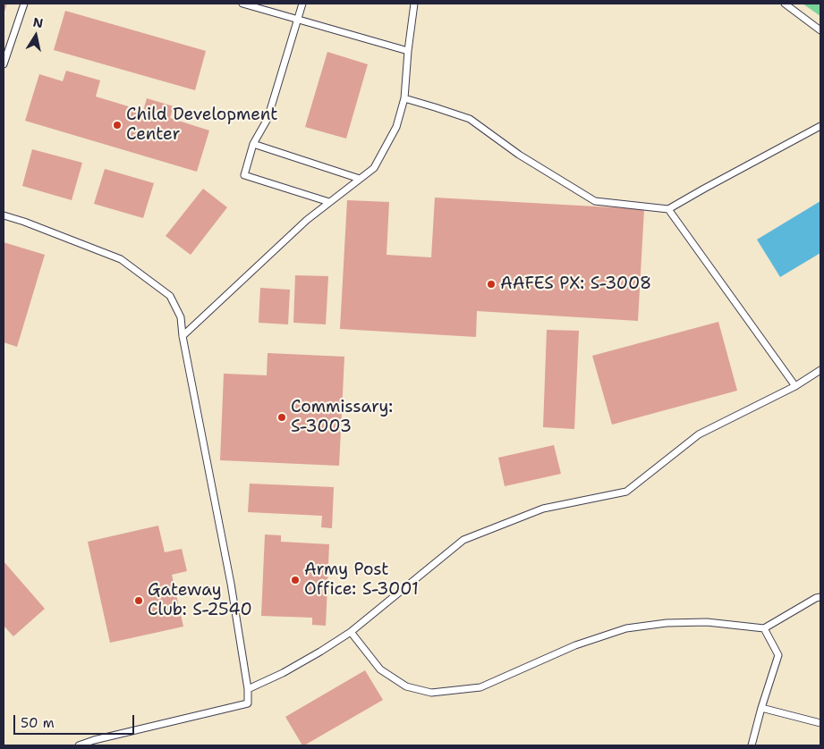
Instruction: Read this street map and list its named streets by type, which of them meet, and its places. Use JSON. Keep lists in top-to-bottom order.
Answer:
{
  "places": [
    "Child Development Center",
    "AAFES PX: S-3008",
    "Commissary: S-3003",
    "Army Post Office: S-3001",
    "Gateway Club: S-2540"
  ],
  "scale_bar": "50 m",
  "north": "top"
}
